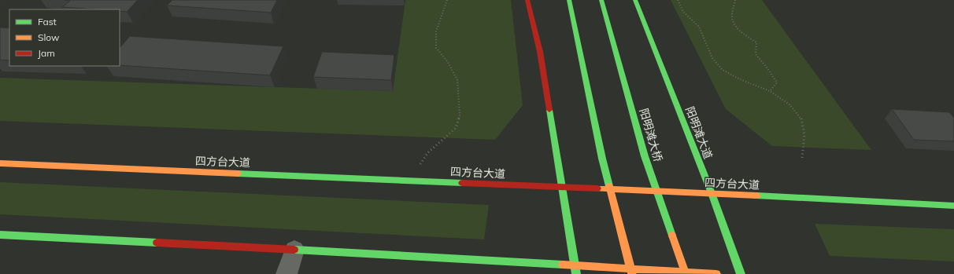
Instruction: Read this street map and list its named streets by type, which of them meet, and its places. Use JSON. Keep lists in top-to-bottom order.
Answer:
{
  "streets": {
    "main road": ["阳明滩大道", "阳明滩大桥", "四方台大道"]
  },
  "crossings": [
    ["阳明滩大道", "四方台大道"]
  ],
  "legend": ["Fast", "Slow", "Jam"]
}
